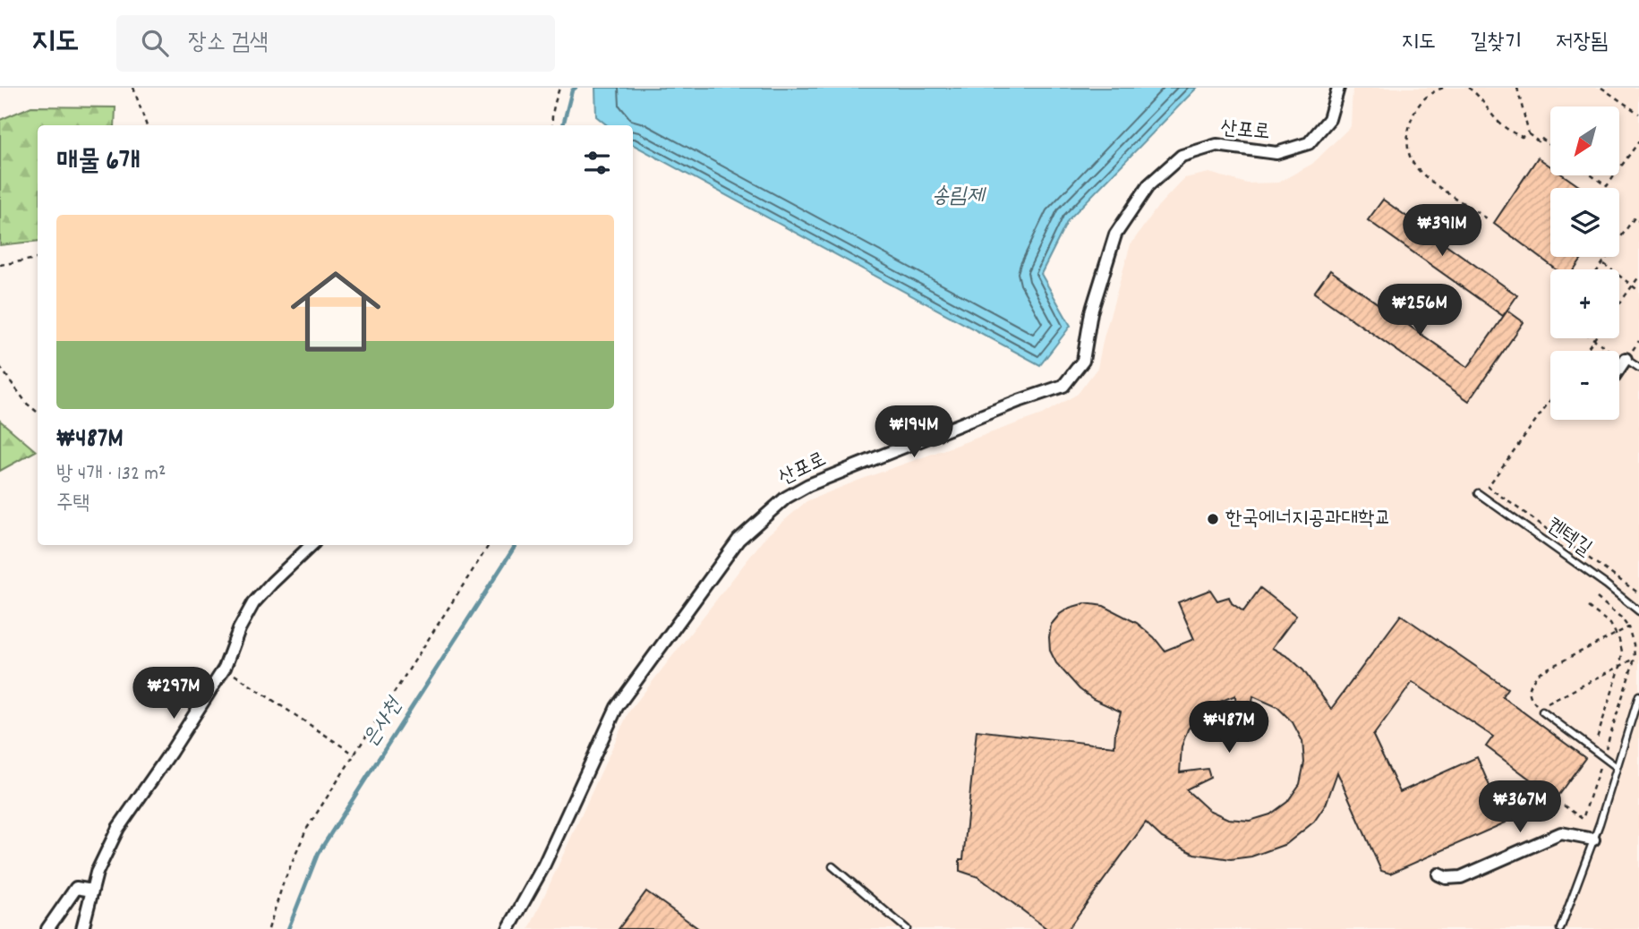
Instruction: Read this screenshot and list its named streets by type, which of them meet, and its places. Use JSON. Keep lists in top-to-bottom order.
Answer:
{
  "streets": {
    "street": ["산포로"],
    "lane": ["켄텍길"]
  },
  "water": ["송림제", "은사천"],
  "places": ["한국에너지공과대학교"],
  "north": "bottom left",
  "page": {
    "header": "지도",
    "search": "장소 검색",
    "nav": ["지도", "길찾기", "저장됨"],
    "map_buttons": ["+", "−"],
    "heading": "매물 6개",
    "list": [
      {
        "name": "₩487M",
        "note": "방 4개 · 132 m² · 주택"
      }
    ],
    "price": [
      "₩391M",
      "₩256M",
      "₩194M",
      "₩297M",
      "₩487M",
      "₩367M"
    ]
  }
}
